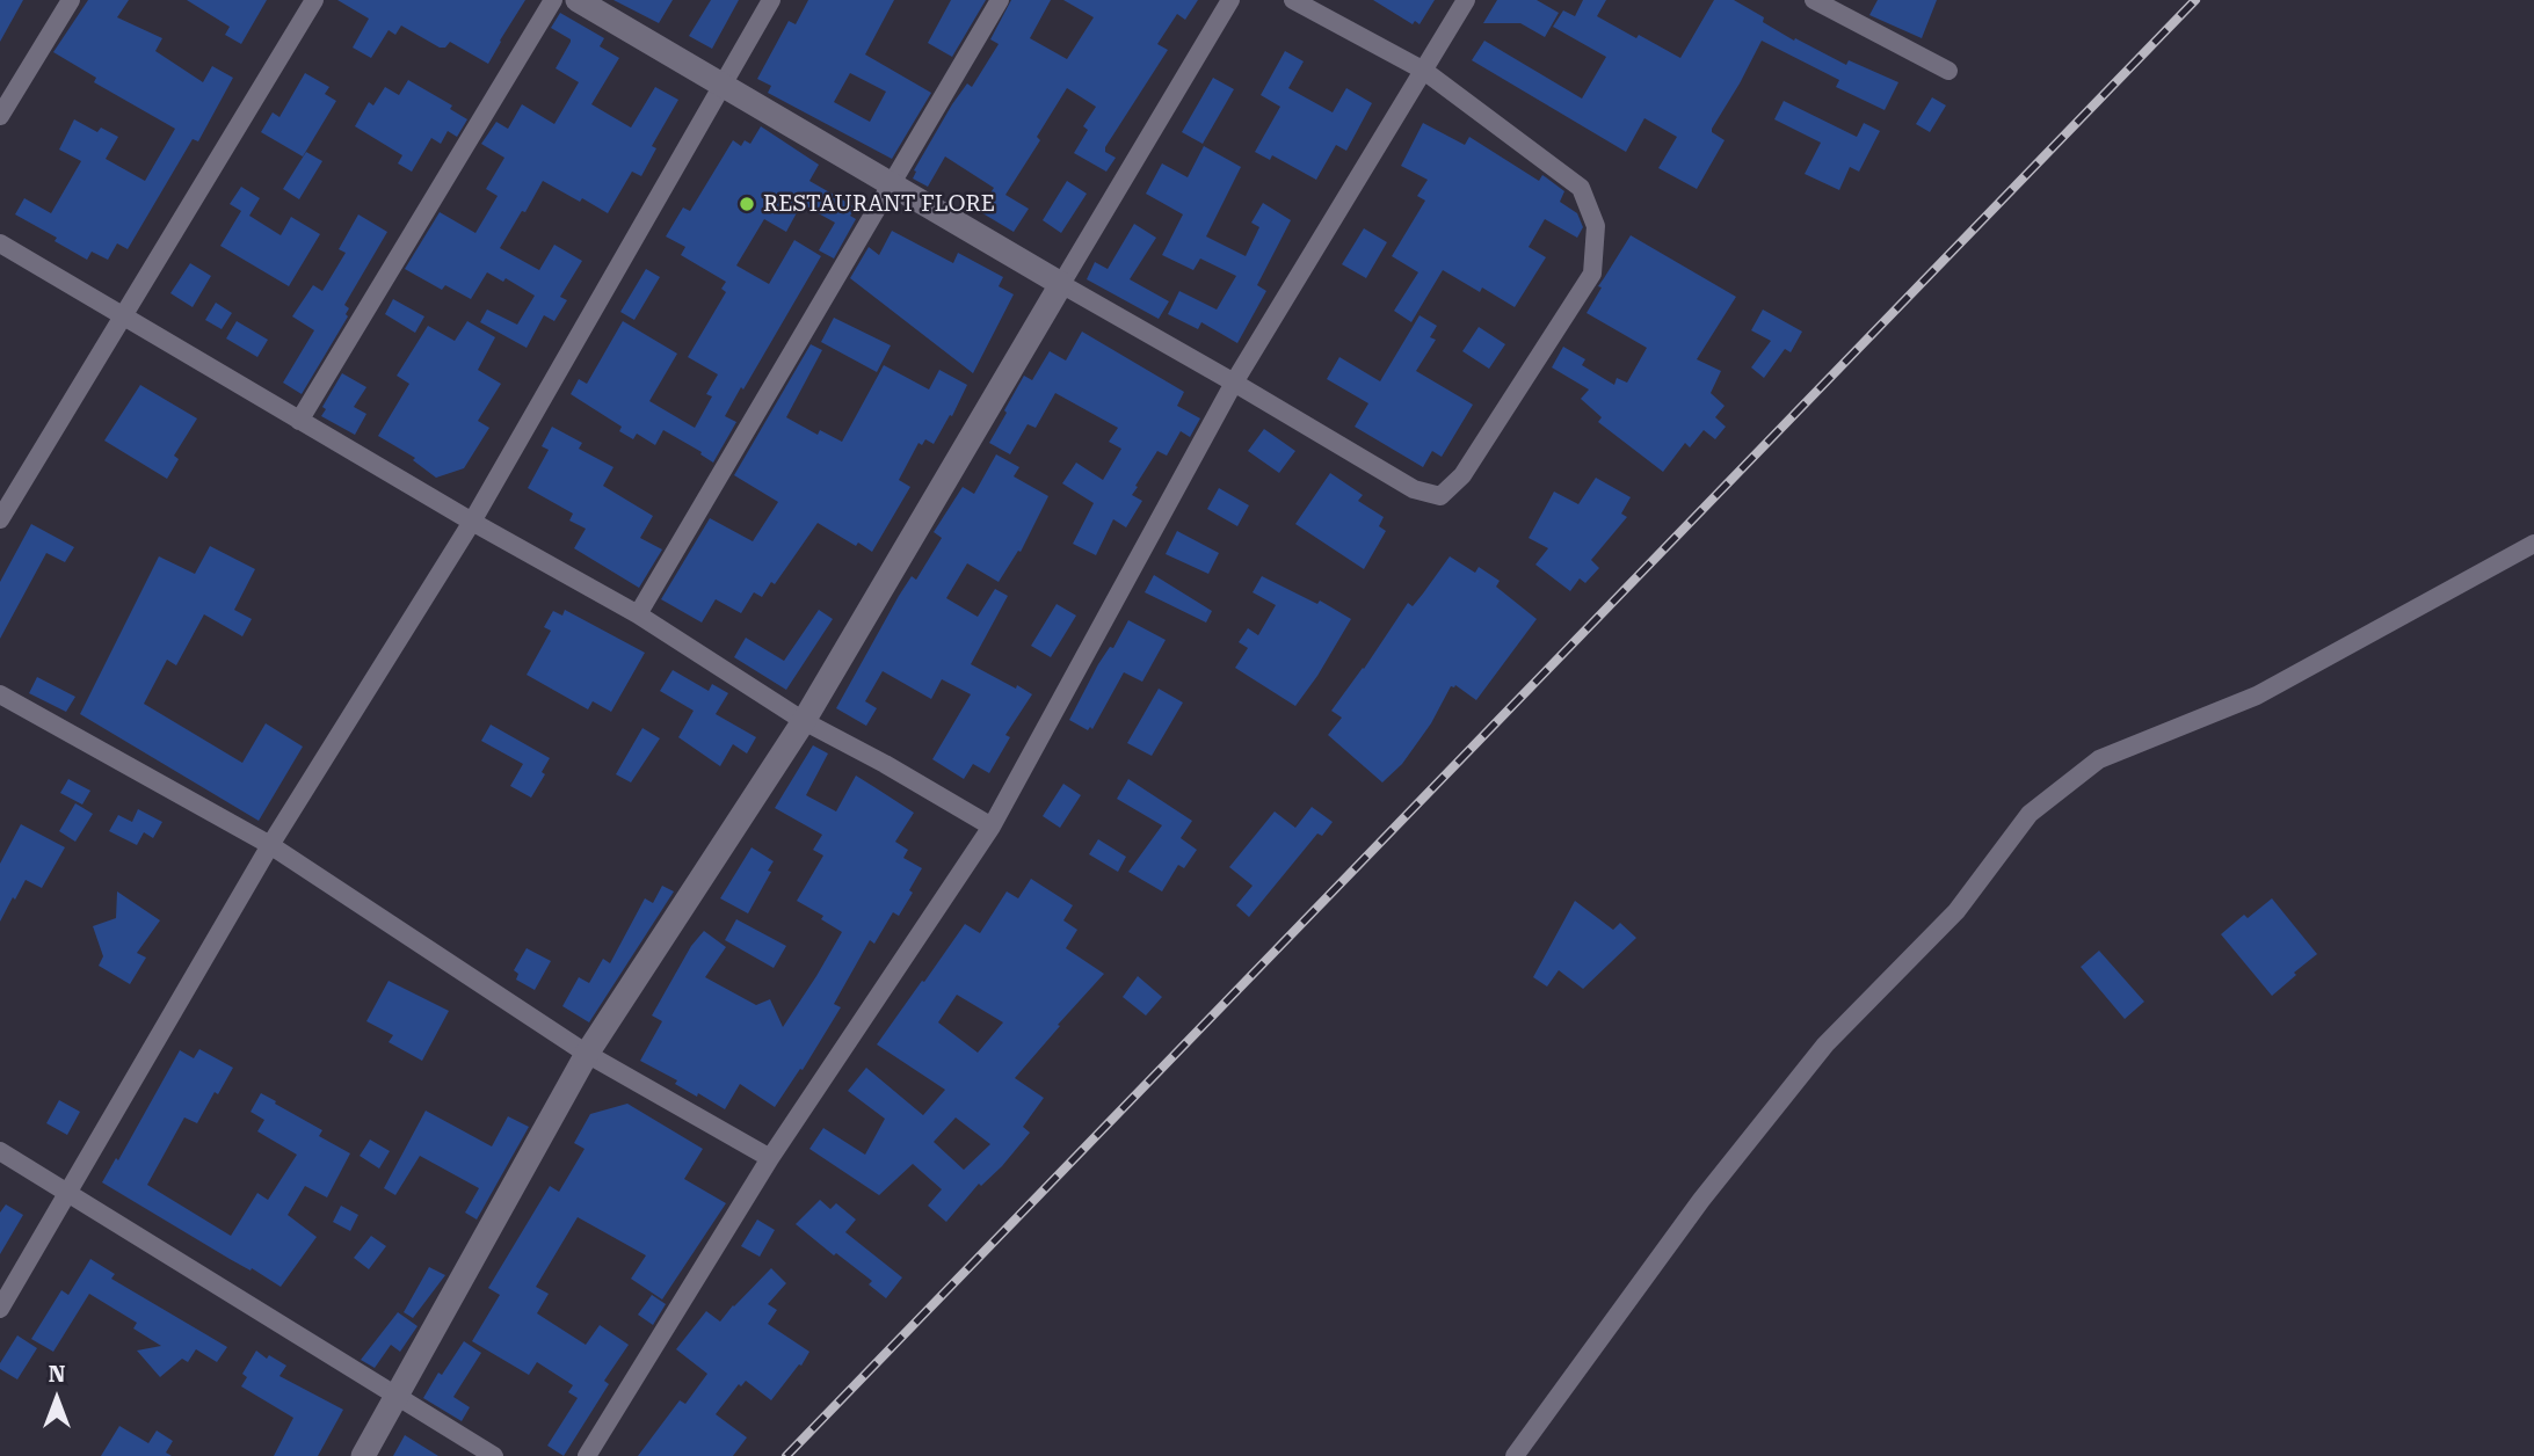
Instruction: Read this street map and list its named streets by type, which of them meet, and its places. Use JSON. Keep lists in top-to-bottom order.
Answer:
{
  "places": ["RESTAURANT FLORE"],
  "north": "top"
}
